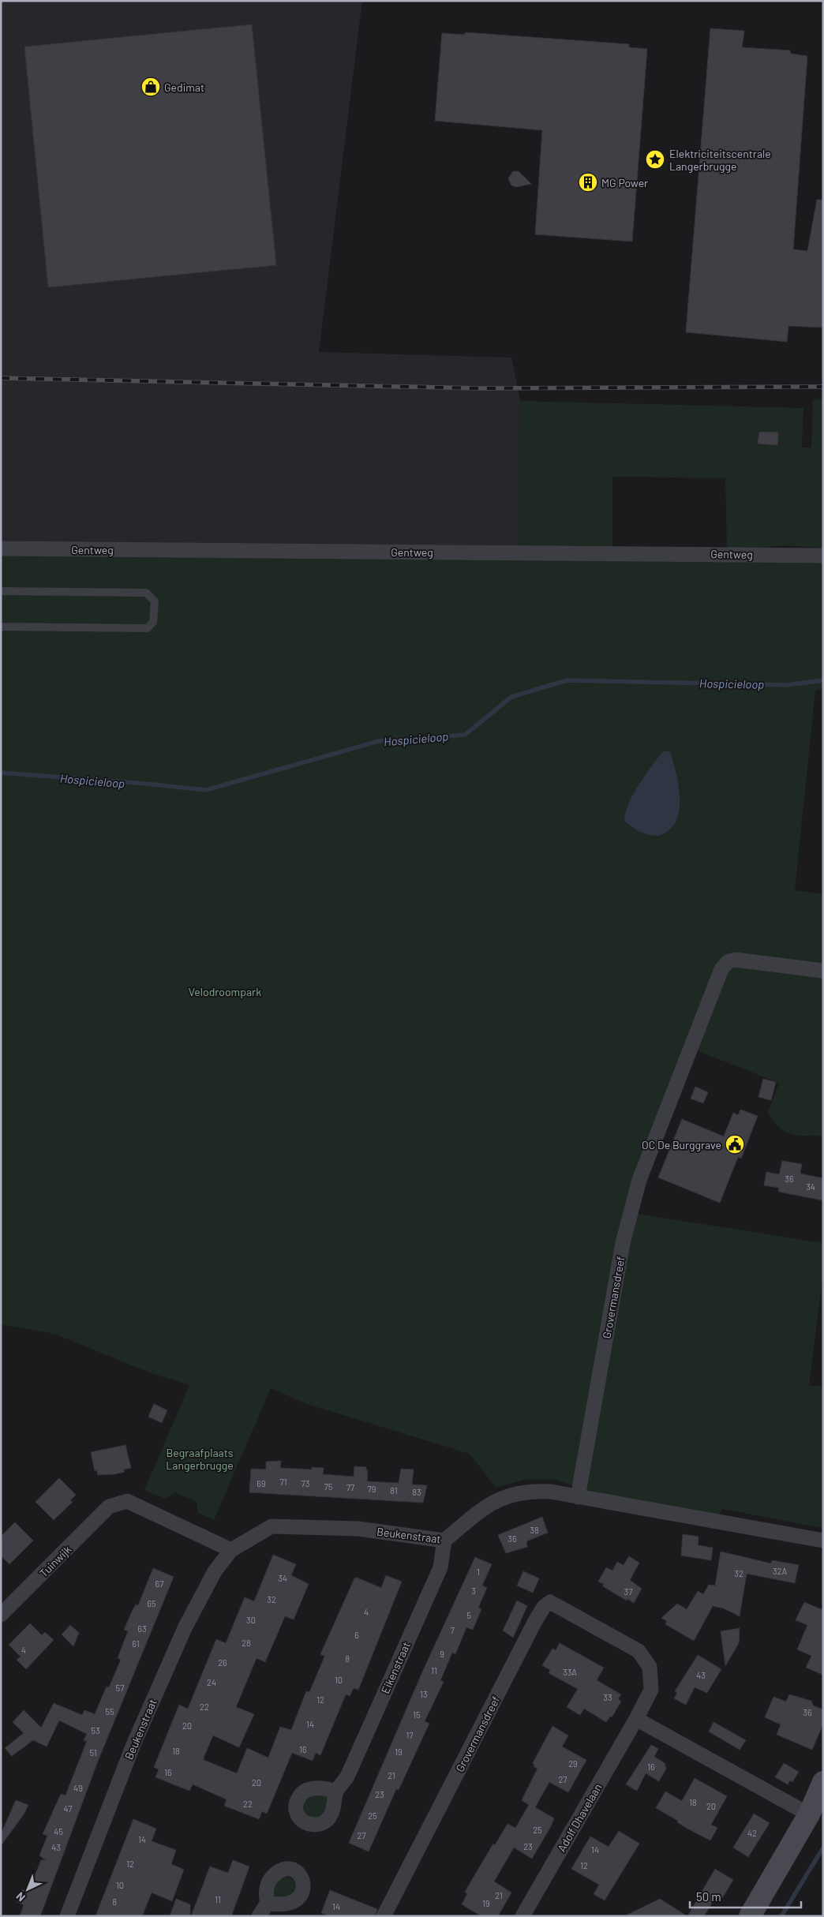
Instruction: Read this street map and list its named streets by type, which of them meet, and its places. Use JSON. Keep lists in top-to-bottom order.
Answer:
{
  "streets": {
    "street": [
      "Gentweg",
      "Grovermansdreef",
      "Beukenstraat",
      "Tuinwijk",
      "Eikenstraat",
      "Adolf Dhavelaan"
    ]
  },
  "crossings": [
    ["Grovermansdreef", "Beukenstraat"],
    ["Grovermansdreef", "Adolf Dhavelaan"],
    ["Beukenstraat", "Tuinwijk"],
    ["Beukenstraat", "Eikenstraat"]
  ],
  "water": ["Hospicieloop"],
  "parks": ["Velodroompark", "Begraafplaats Langerbrugge"],
  "places": {
    "shop": ["Gedimat"],
    "place": ["Elektriciteitscentrale Langerbrugge"],
    "building": ["MG Power"],
    "public building": ["OC De Burggrave"]
  },
  "house_numbers": [
    "36",
    "34",
    "71",
    "69",
    "73",
    "75",
    "77",
    "79",
    "81",
    "83",
    "38",
    "36",
    "32A",
    "1",
    "32",
    "34",
    "67",
    "3",
    "37",
    "32",
    "65",
    "4",
    "5",
    "30",
    "63",
    "7",
    "6",
    "28",
    "61",
    "4",
    "9",
    "8",
    "26",
    "11",
    "33A",
    "43",
    "10",
    "24",
    "57",
    "13",
    "33",
    "12",
    "22",
    "55",
    "36",
    "15",
    "14",
    "20",
    "53",
    "17",
    "16",
    "18",
    "19",
    "51",
    "29",
    "16",
    "16",
    "21",
    "27",
    "20",
    "49",
    "23",
    "18",
    "22",
    "20",
    "47",
    "25",
    "25",
    "45",
    "42",
    "27",
    "14",
    "23",
    "43",
    "14",
    "12",
    "12",
    "10",
    "21",
    "11",
    "8",
    "19",
    "14"
  ],
  "scale_bar": "50 m",
  "north": "bottom left"
}
